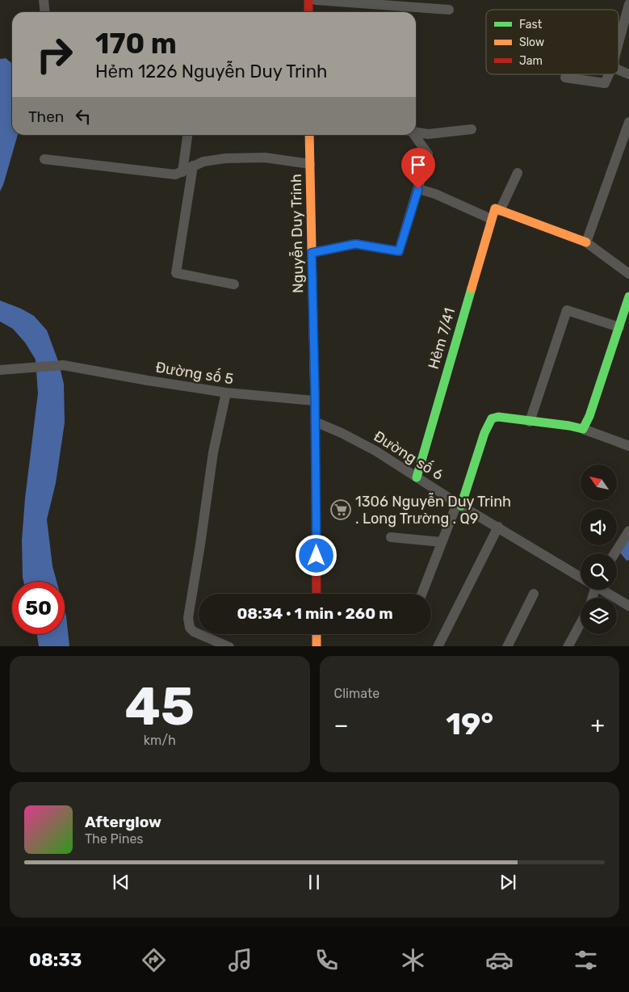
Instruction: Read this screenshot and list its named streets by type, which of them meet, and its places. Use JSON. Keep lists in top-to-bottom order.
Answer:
{
  "streets": {
    "street": [
      "Nguyễn Duy Trinh",
      "Hẻm 7/41",
      "Đường số 5",
      "Đường số 6"
    ]
  },
  "crossings": [
    ["Nguyễn Duy Trinh", "Đường số 5"],
    ["Nguyễn Duy Trinh", "Đường số 6"],
    ["Hẻm 7/41", "Đường số 6"]
  ],
  "places": {
    "supermarket": ["1306 Nguyễn Duy Trinh . Long Trường . Q9"]
  },
  "legend": ["Fast", "Slow", "Jam"],
  "north": "top left",
  "page": {
    "turn": ["170 m", "Hẻm 1226 Nguyễn Duy Trinh"],
    "then": "Then",
    "limit": "50",
    "trip": "08:34 · 1 min · 260 m",
    "tile": [
      ["45", "km/h"],
      "Climate"
    ],
    "heat": ["−", "19°", "+"],
    "song": ["Afterglow", "The Pines"],
    "tabs": "08:33"
  }
}
